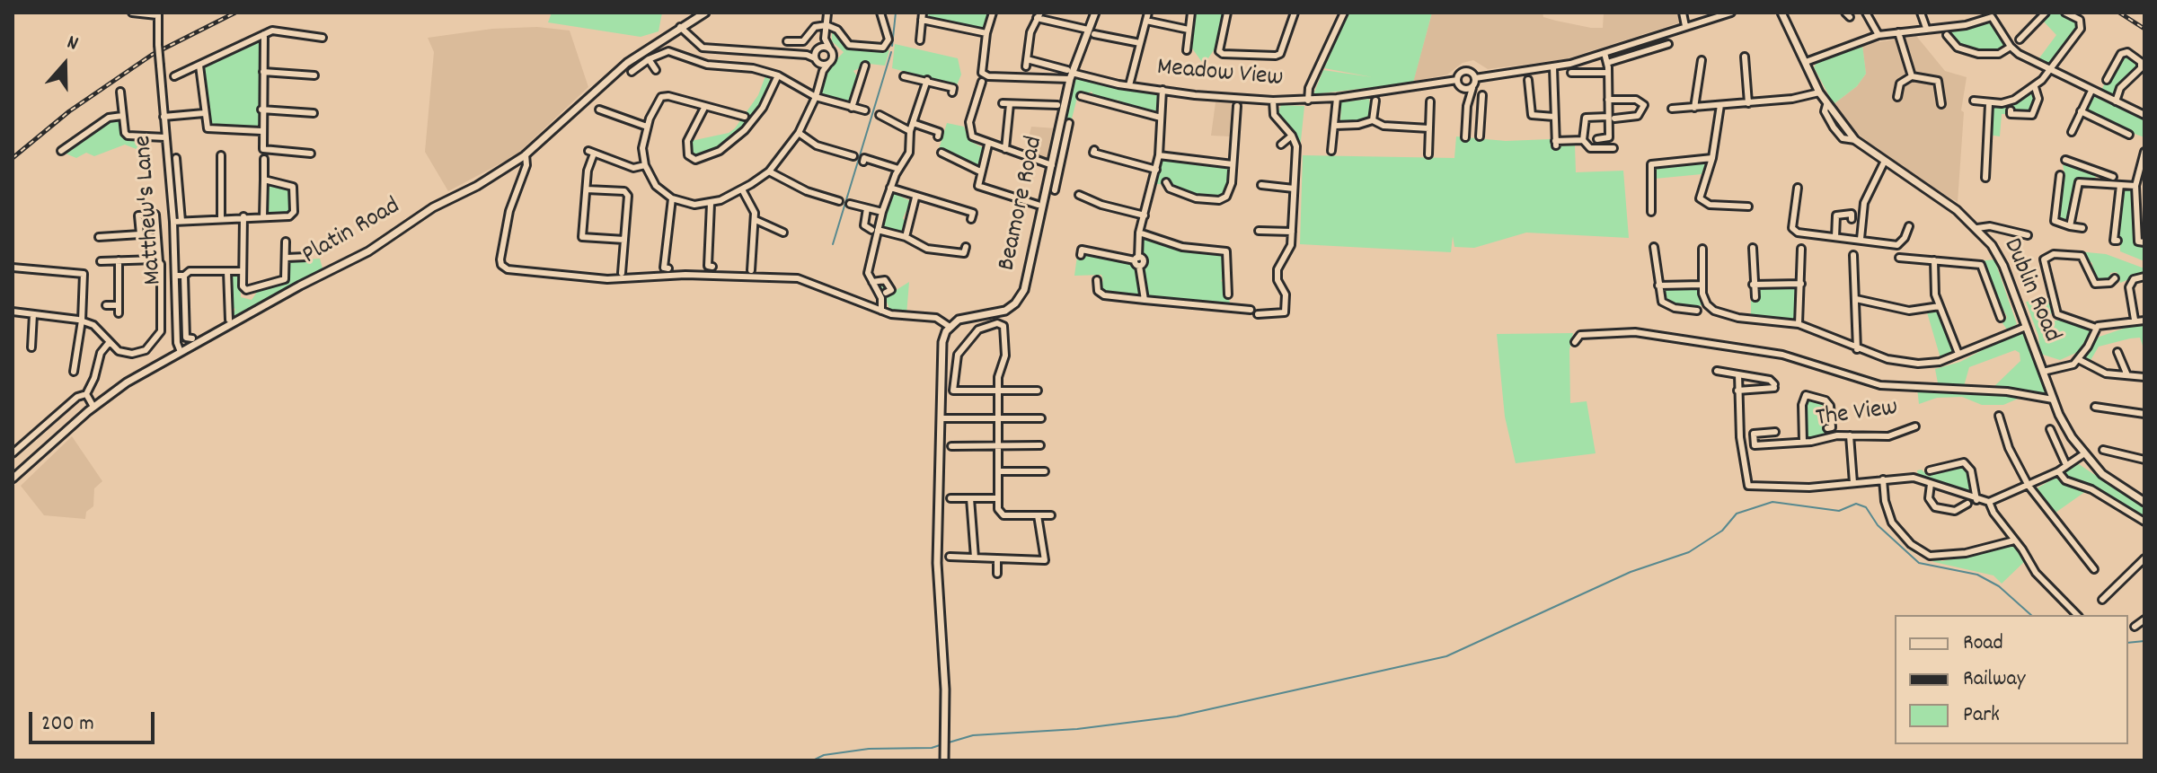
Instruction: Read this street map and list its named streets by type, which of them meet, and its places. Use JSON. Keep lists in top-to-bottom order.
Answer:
{
  "streets": {
    "main road": ["Beamore Road", "Platin Road", "Dublin Road"],
    "street": ["Meadow View", "Matthew's Lane", "The View"]
  },
  "crossings": [
    ["Meadow View", "Beamore Road"],
    ["Matthew's Lane", "Platin Road"]
  ],
  "legend": ["Road", "Railway", "Park"],
  "scale_bar": "200 m",
  "north": "top"
}
